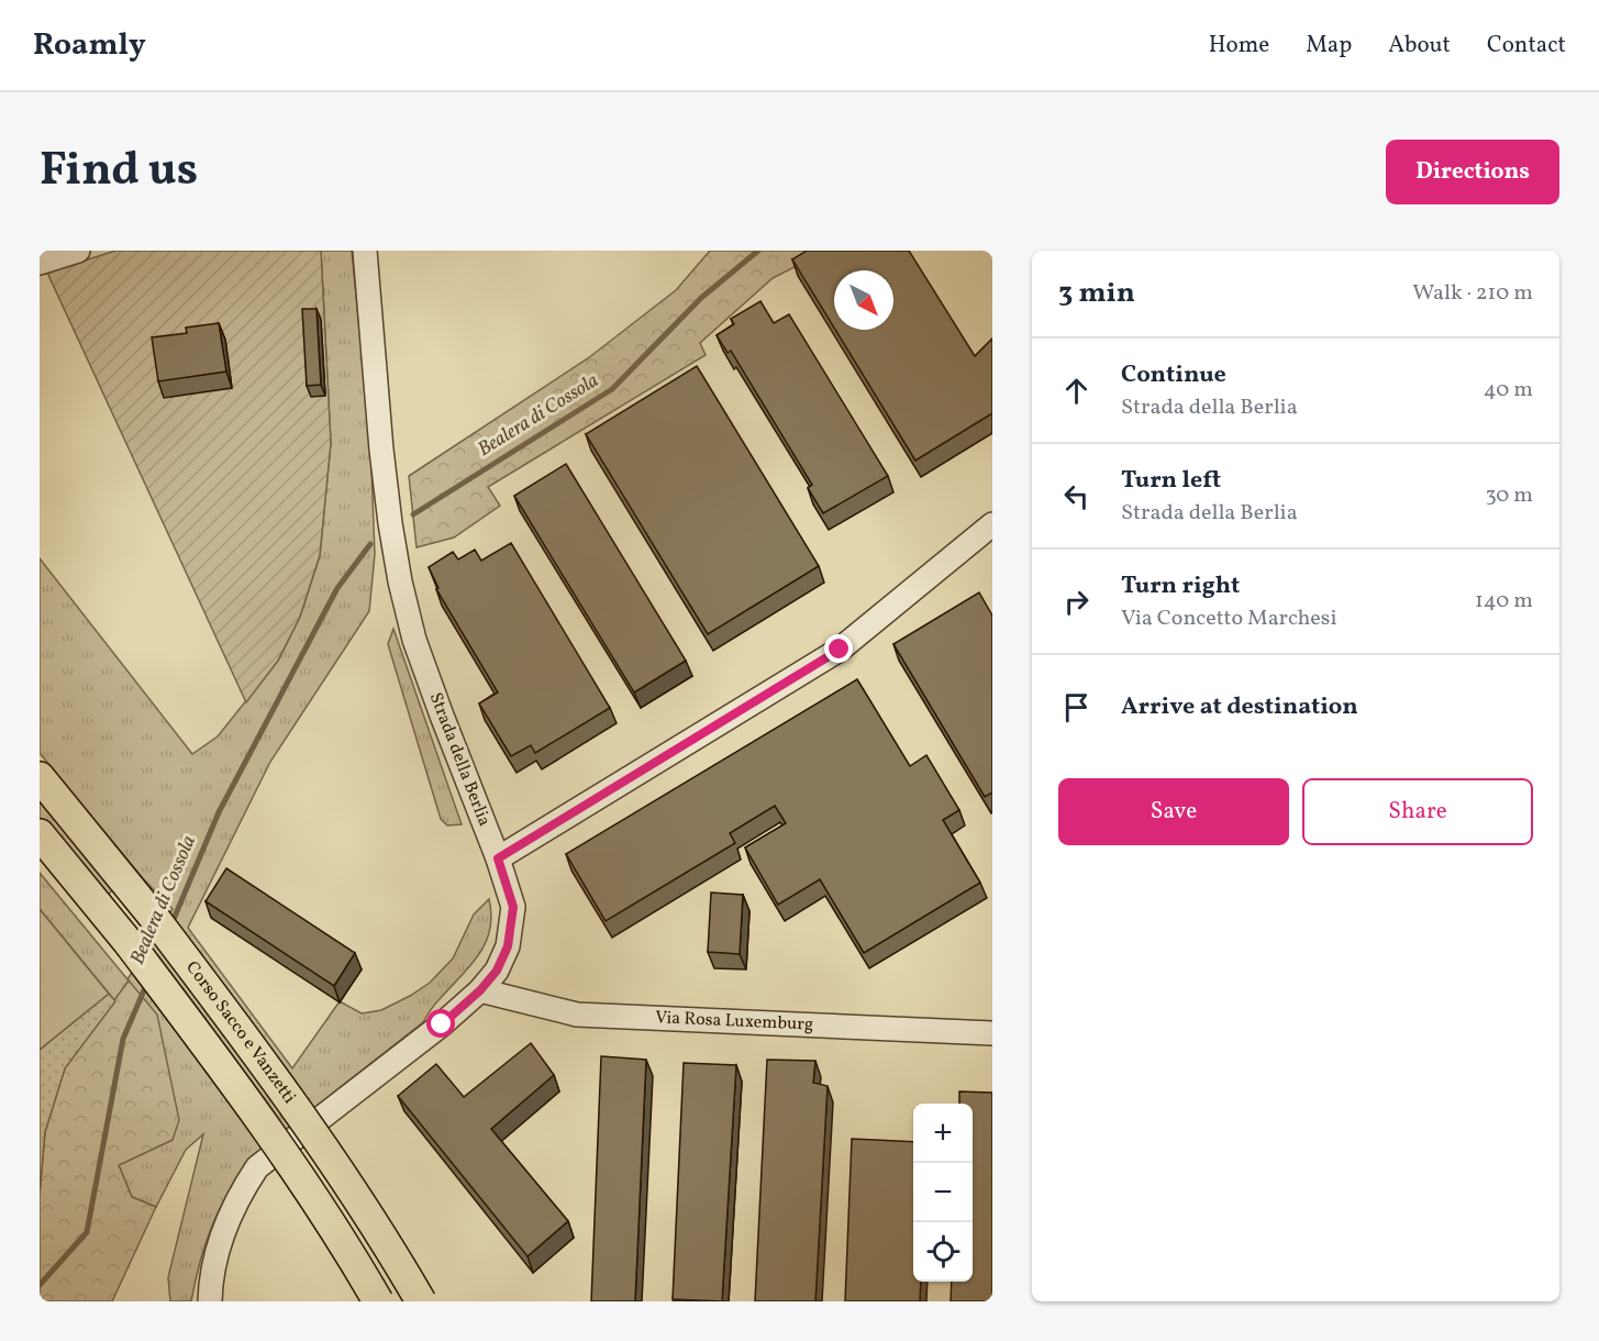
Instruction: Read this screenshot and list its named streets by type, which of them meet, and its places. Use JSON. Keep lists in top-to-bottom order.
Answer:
{
  "streets": {
    "main road": ["Corso Sacco e Vanzetti"],
    "street": ["Strada della Berlia", "Via Rosa Luxemburg"]
  },
  "crossings": [
    ["Strada della Berlia", "Via Rosa Luxemburg"]
  ],
  "water": ["Bealera di Cossola"],
  "north": "bottom right",
  "page": {
    "header": "Roamly",
    "nav": [
      "Home",
      "Map",
      "About",
      "Contact"
    ],
    "title": "Find us",
    "buttons": [
      "Directions",
      ["Save", "Share"]
    ],
    "heading": ["3 min", "Walk · 210 m"],
    "list": [
      ["Continue", "Strada della Berlia", "40 m"],
      ["Turn left", "Strada della Berlia", "30 m"],
      ["Turn right", "Via Concetto Marchesi", "140 m"],
      "Arrive at destination"
    ],
    "map_buttons": ["+", "−"]
  }
}
